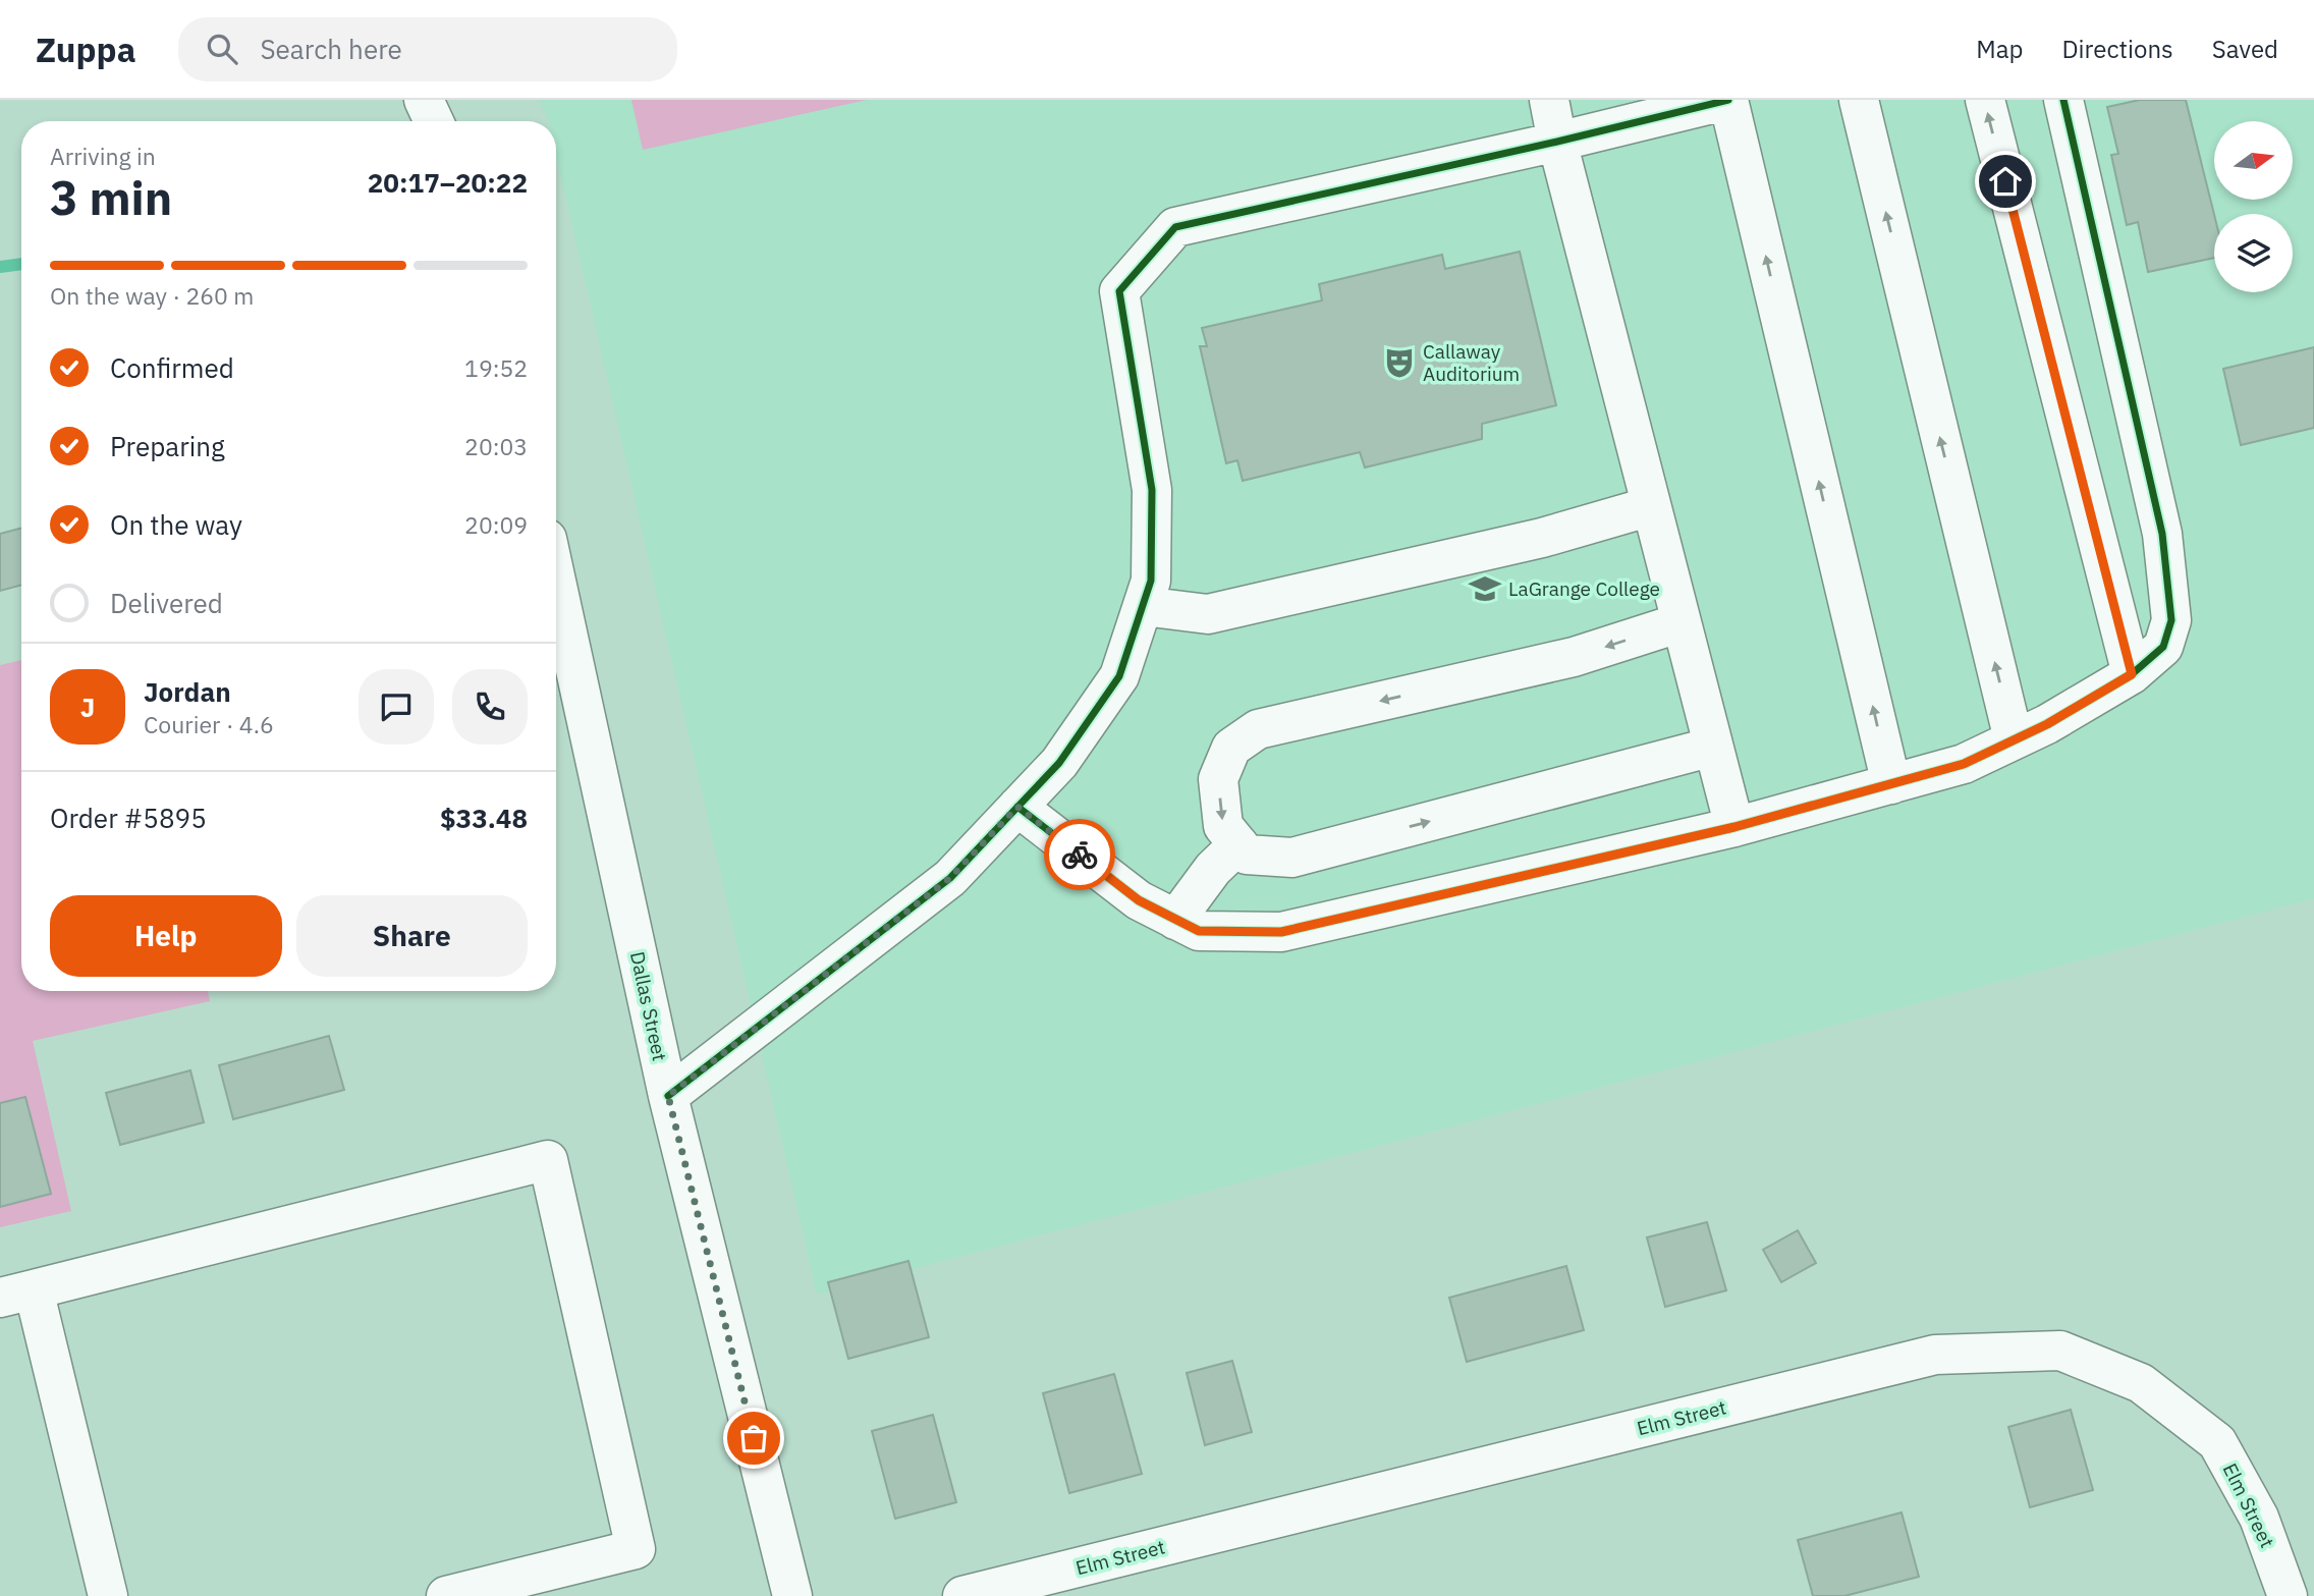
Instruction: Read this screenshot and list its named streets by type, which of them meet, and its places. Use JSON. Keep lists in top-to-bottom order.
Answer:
{
  "streets": {
    "street": ["Dallas Street", "Elm Street"]
  },
  "places": {
    "theatre": ["Callaway Auditorium"],
    "school or university": ["LaGrange College"]
  },
  "north": "right",
  "page": {
    "header": "Zuppa",
    "search": "Search here",
    "nav": ["Map", "Directions", "Saved"],
    "heading": ["3 min", "Arriving in", "20:17–20:22"],
    "panel": [
      "Jordan",
      "Courier · 4.6",
      "Order #5895",
      "$33.48"
    ],
    "bar": "On the way · 260 m",
    "list": [
      ["Confirmed", "19:52"],
      ["Preparing", "20:03"],
      ["On the way", "20:09"],
      "Delivered"
    ],
    "round": "J",
    "buttons": ["Help", "Share"]
  }
}
